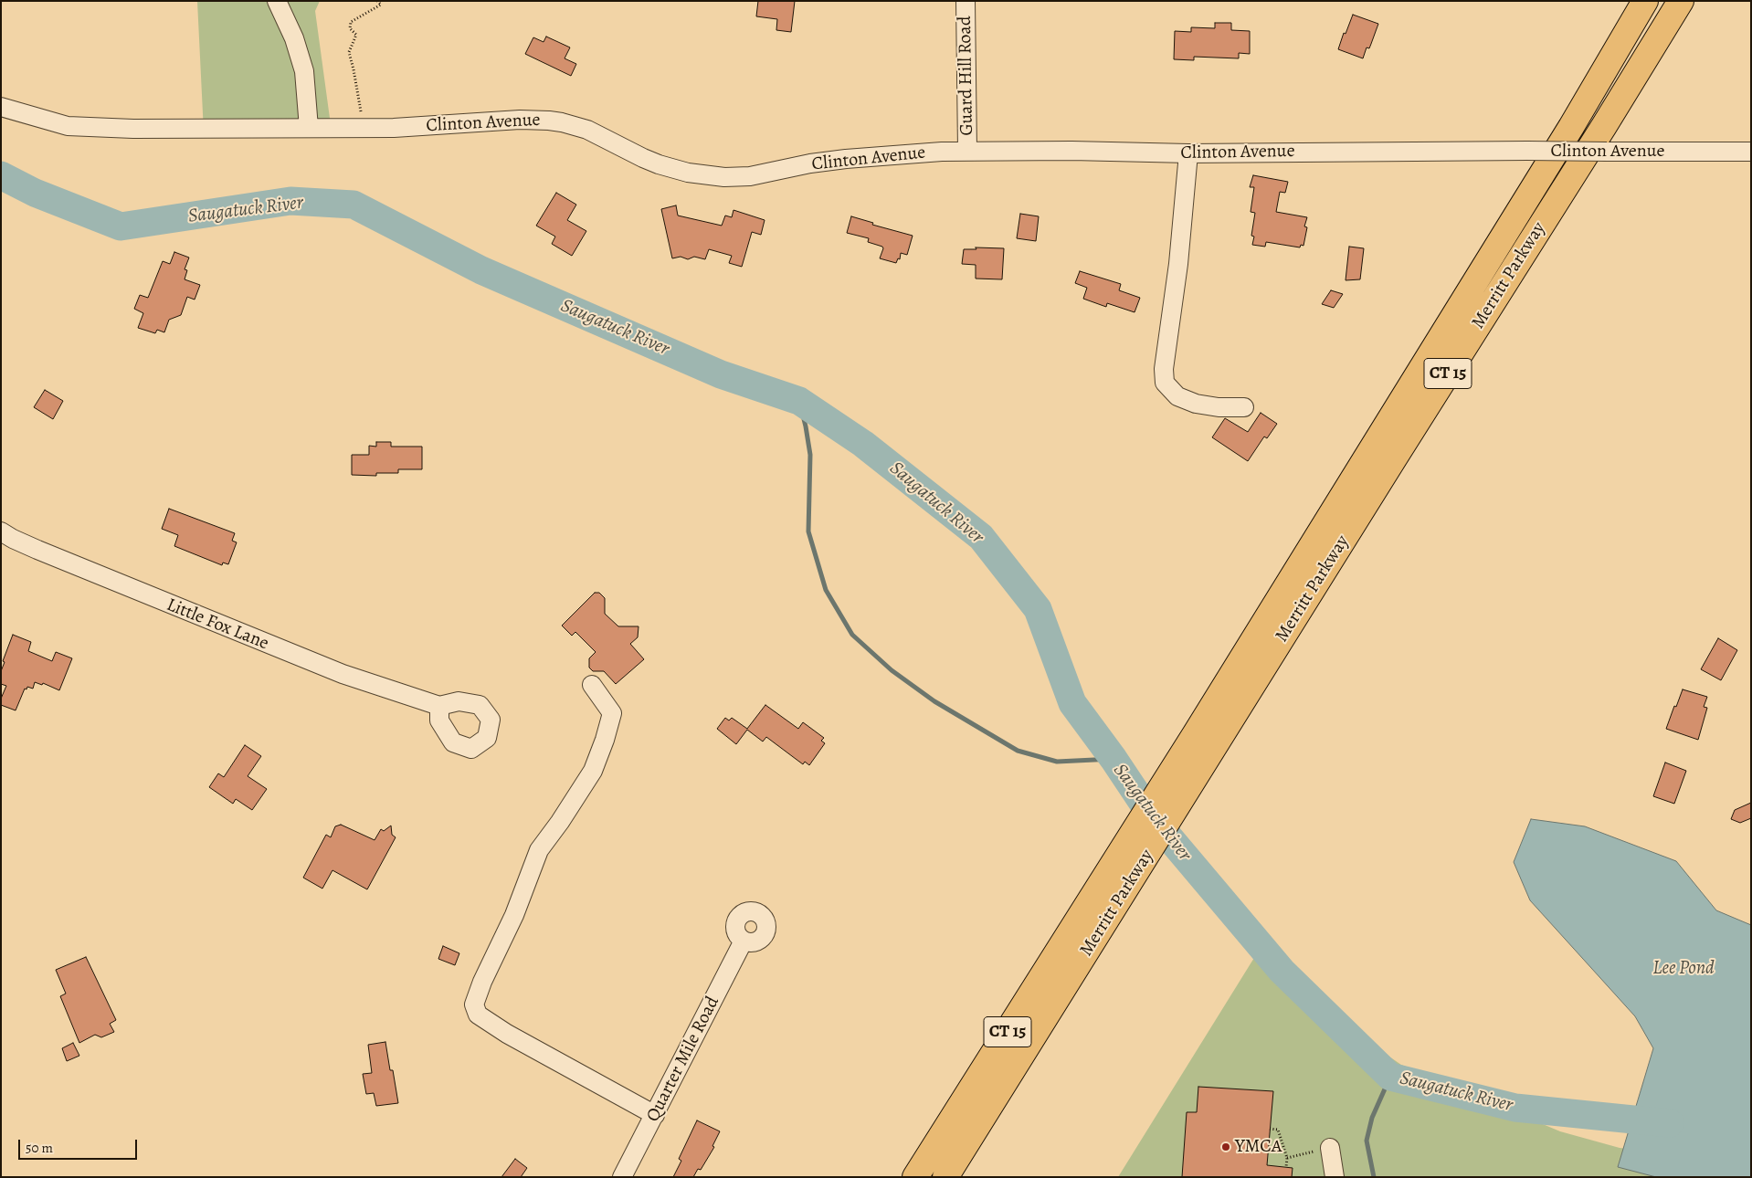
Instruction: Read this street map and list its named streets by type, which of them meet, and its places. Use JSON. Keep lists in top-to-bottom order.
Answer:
{
  "streets": {
    "highway": ["Merritt Parkway", "CT 15"],
    "street": [
      "Guard Hill Road",
      "Clinton Avenue",
      "Little Fox Lane",
      "Quarter Mile Road"
    ]
  },
  "crossings": [
    ["Guard Hill Road", "Clinton Avenue"]
  ],
  "water": ["Saugatuck River", "Lee Pond"],
  "places": ["YMCA"],
  "scale_bar": "50 m"
}
